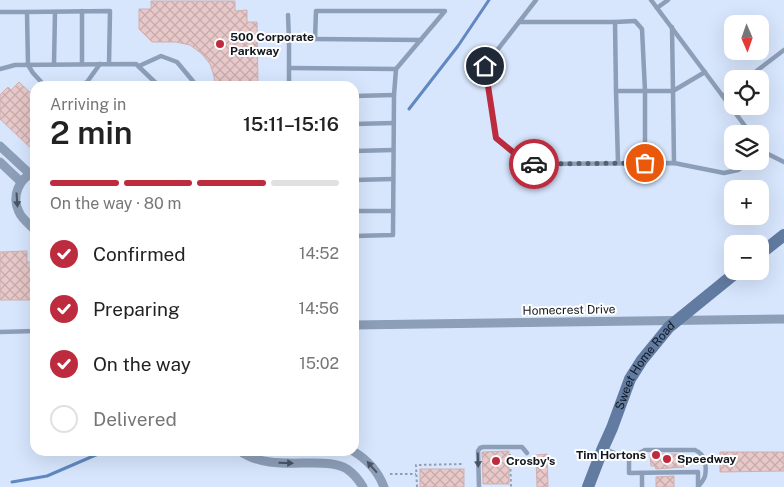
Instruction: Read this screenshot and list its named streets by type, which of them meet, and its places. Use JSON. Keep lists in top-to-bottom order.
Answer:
{
  "streets": {
    "street": ["Homecrest Drive", "Sweet Home Road"]
  },
  "crossings": [
    ["Homecrest Drive", "Sweet Home Road"]
  ],
  "places": [
    "500 Corporate Parkway",
    "Tim Hortons",
    "Speedway",
    "Crosby's"
  ],
  "north": "bottom",
  "page": {
    "map_buttons": ["+", "−"],
    "heading": ["2 min", "Arriving in", "15:11–15:16"],
    "bar": "On the way · 80 m",
    "list": [
      ["Confirmed", "14:52"],
      ["Preparing", "14:56"],
      ["On the way", "15:02"],
      "Delivered"
    ]
  }
}
